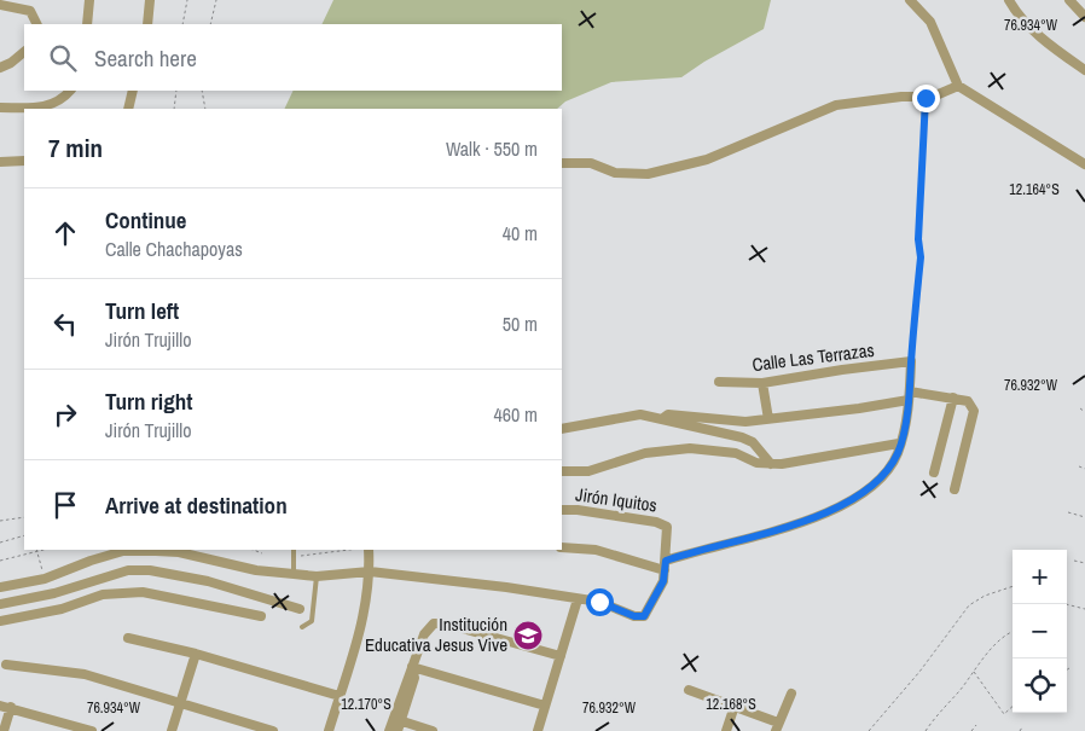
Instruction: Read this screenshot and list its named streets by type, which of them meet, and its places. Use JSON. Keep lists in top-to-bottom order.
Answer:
{
  "streets": {
    "street": ["Calle Las Terrazas", "Jirón Iquitos"]
  },
  "places": {
    "school or university": ["Institución Educativa Jesus Vive"]
  },
  "page": {
    "search": "Search here",
    "heading": ["7 min", "Walk · 550 m"],
    "list": [
      ["Continue", "Calle Chachapoyas", "40 m"],
      ["Turn left", "Jirón Trujillo", "50 m"],
      ["Turn right", "Jirón Trujillo", "460 m"],
      "Arrive at destination"
    ],
    "map_buttons": ["+", "−"]
  },
  "coordinates": [
    "76.934°W",
    "12.164°S",
    "76.932°W",
    "12.170°S",
    "12.168°S"
  ]
}
